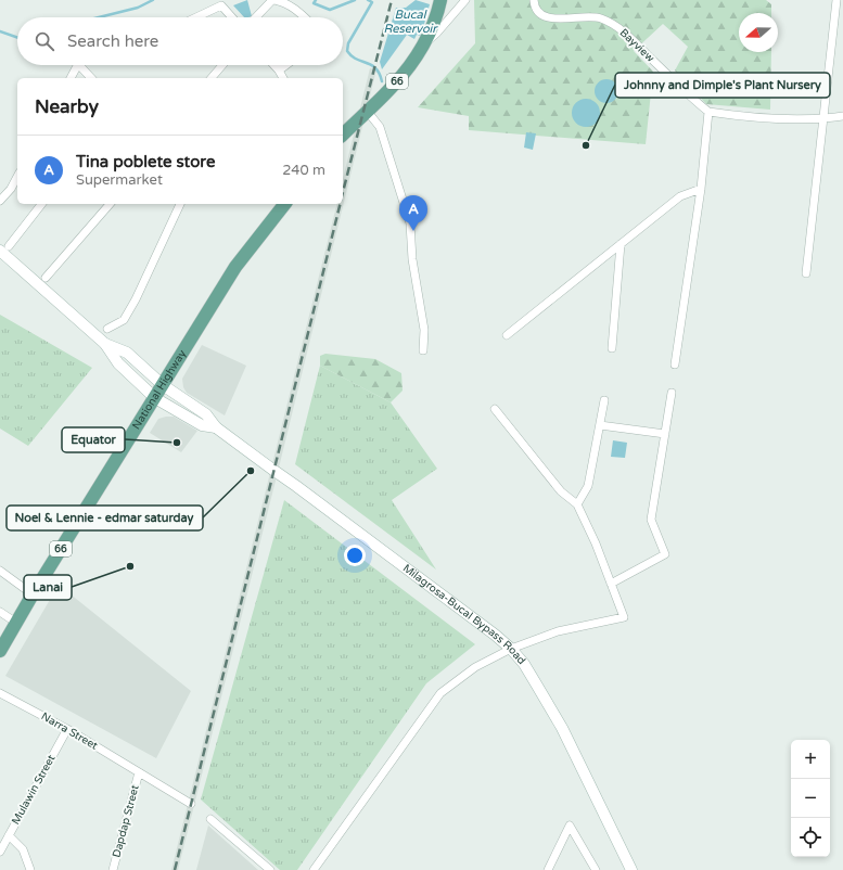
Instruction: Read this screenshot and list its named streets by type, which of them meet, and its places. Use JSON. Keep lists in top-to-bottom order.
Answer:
{
  "streets": {
    "main road": ["66", "National Highway", "Milagrosa-Bucal Bypass Road"],
    "street": [
      "Bayview",
      "Narra Street",
      "Mulawin Street",
      "Dapdap Street"
    ]
  },
  "crossings": [
    ["National Highway", "Milagrosa-Bucal Bypass Road"],
    ["Narra Street", "Mulawin Street"],
    ["Narra Street", "Dapdap Street"]
  ],
  "water": ["Bucal Reservoir"],
  "places": [
    "Johnny and Dimple's Plant Nursery",
    "Equator",
    "Noel & Lennie - edmar saturday",
    "Lanai"
  ],
  "north": "left",
  "page": {
    "search": "Search here",
    "heading": "Nearby",
    "list": [
      {
        "mark": "A",
        "name": "Tina poblete store",
        "note": "Supermarket",
        "value": "240 m"
      }
    ],
    "pins": "A",
    "map_buttons": ["+", "−"]
  }
}
